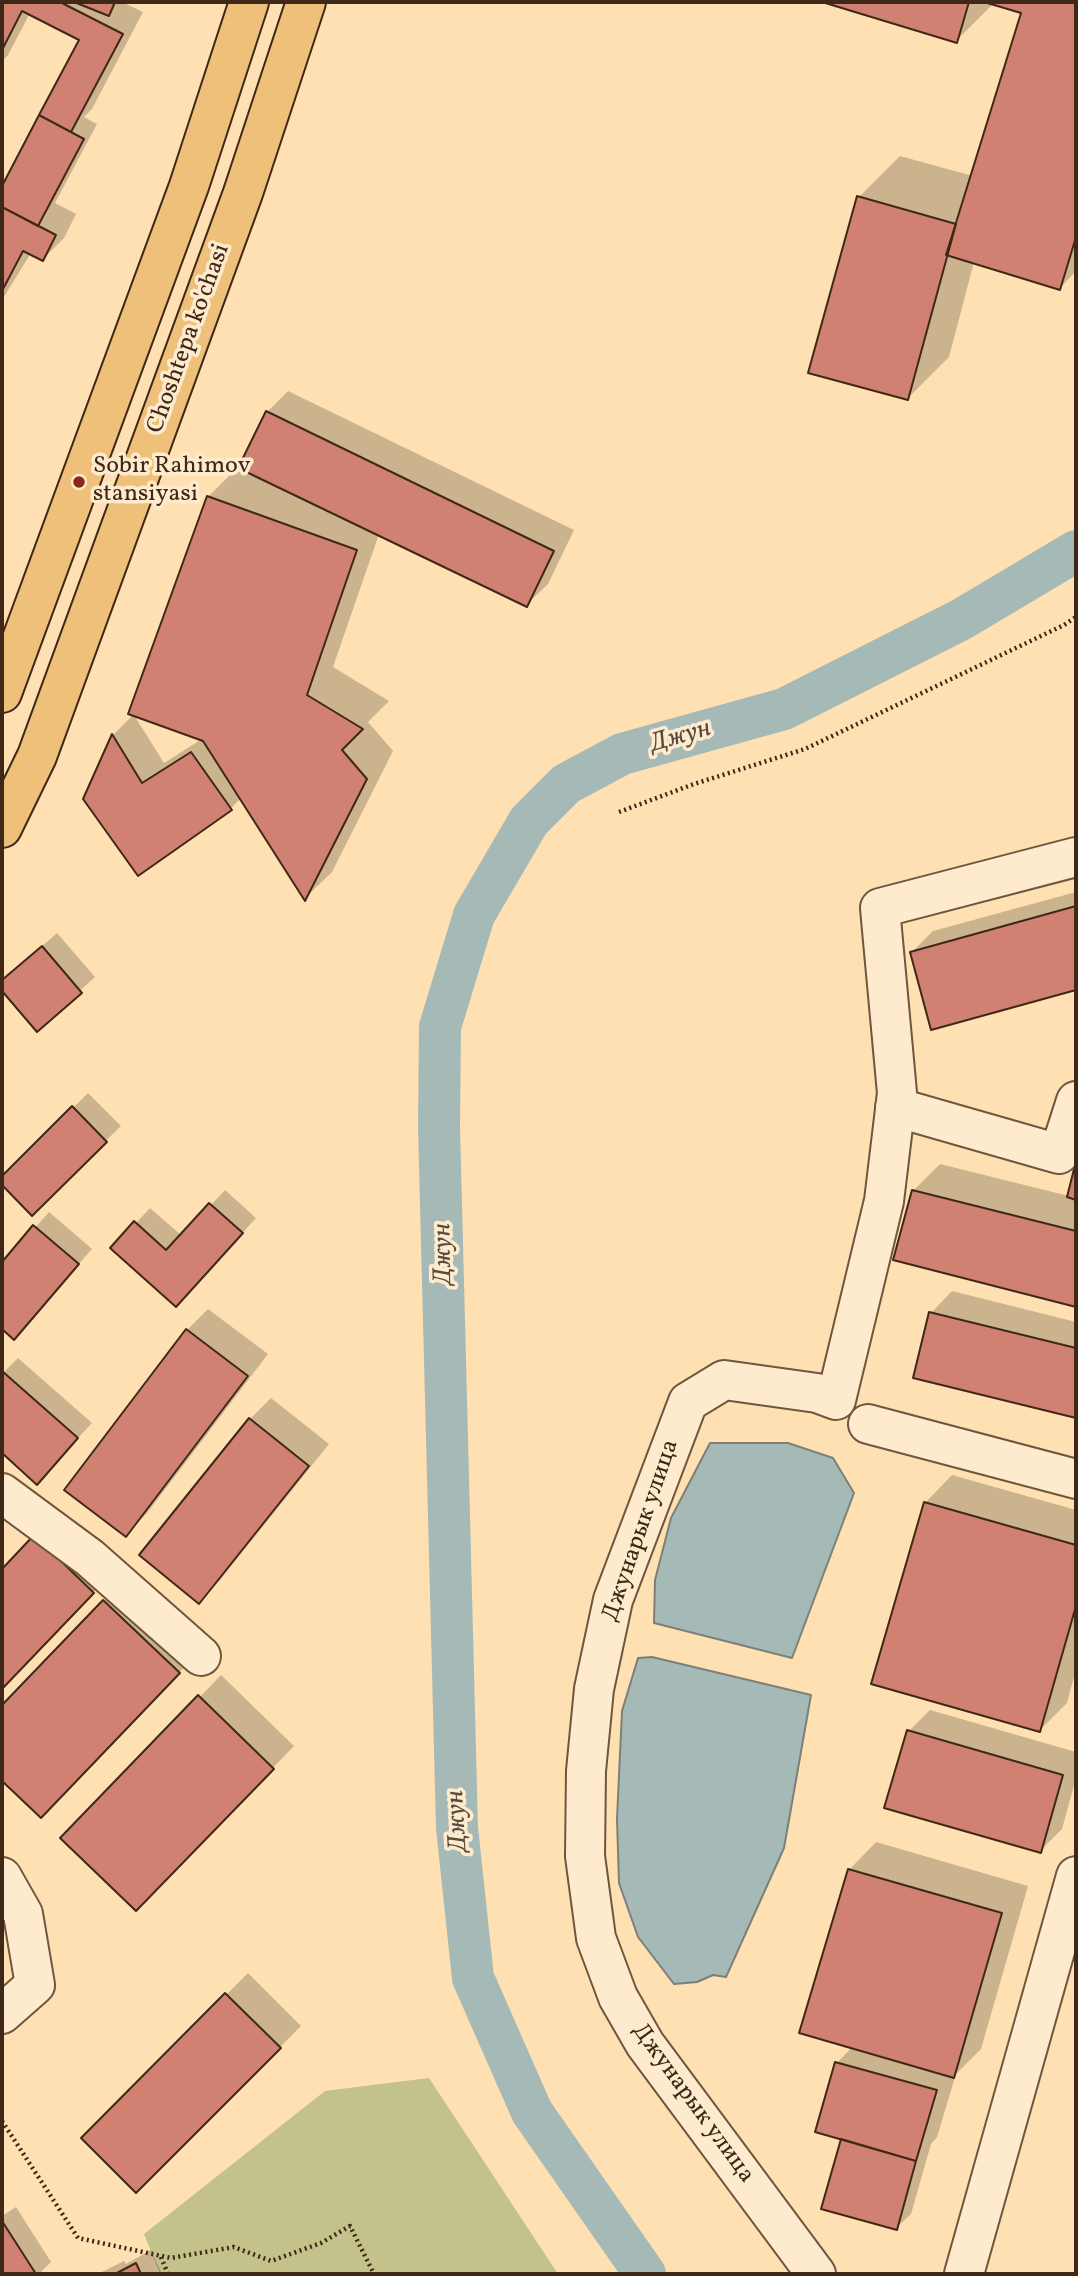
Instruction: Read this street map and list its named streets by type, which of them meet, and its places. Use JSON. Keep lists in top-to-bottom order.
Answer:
{
  "streets": {
    "main road": ["Choshtepa ko'chasi"],
    "street": ["Джунарык улица"]
  },
  "water": ["Джун"],
  "places": ["Sobir Rahimov stansiyasi"]
}
